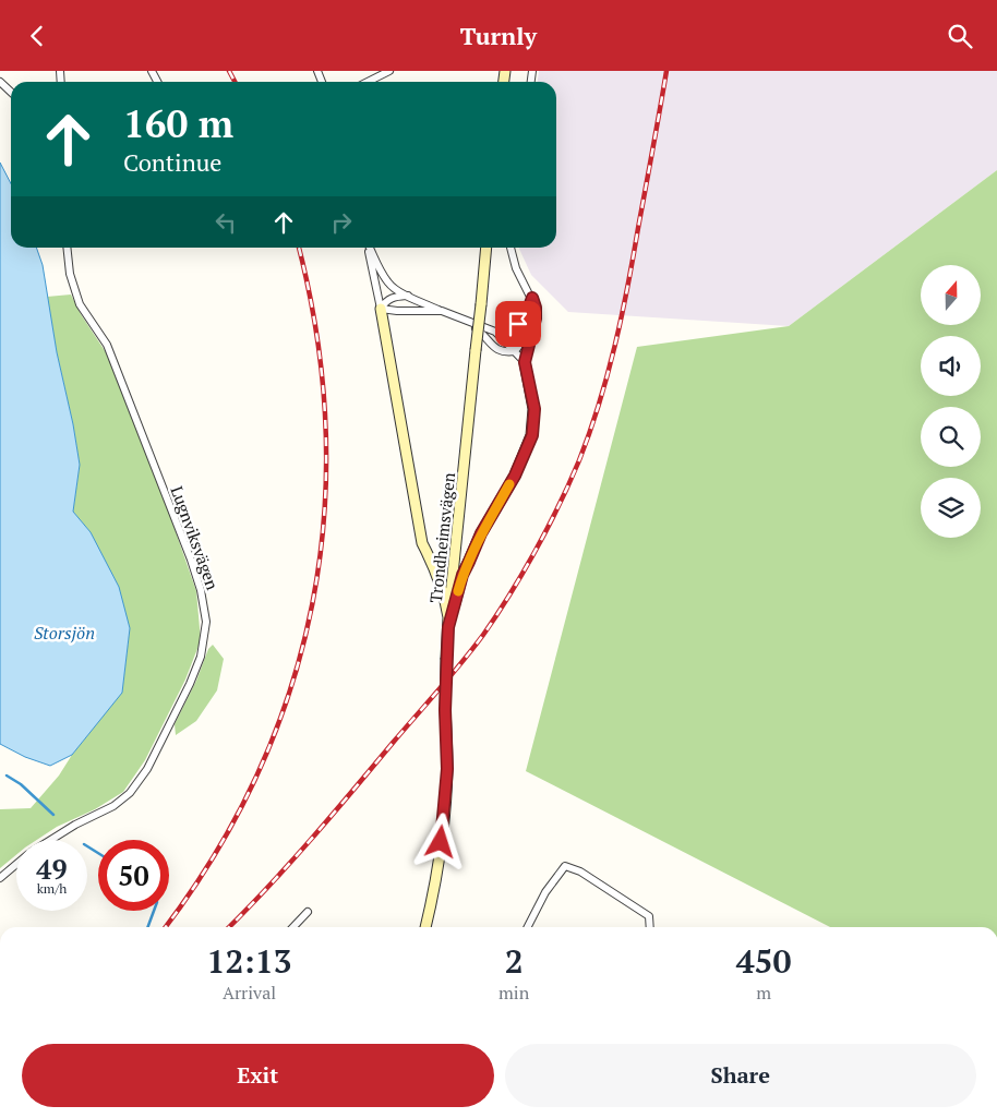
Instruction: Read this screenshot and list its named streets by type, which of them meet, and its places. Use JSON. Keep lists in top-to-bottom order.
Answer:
{
  "streets": {
    "main road": ["Trondheimsvägen"],
    "street": ["Lugnviksvägen"]
  },
  "water": ["Storsjön"],
  "north": "top",
  "page": {
    "header": "Turnly",
    "turn": ["160 m", "Continue"],
    "speed": "49 km/h",
    "limit": "50",
    "eta": [
      "12:13",
      "Arrival",
      "2",
      "min",
      "450",
      "m"
    ],
    "buttons": ["Exit", "Share"]
  }
}
